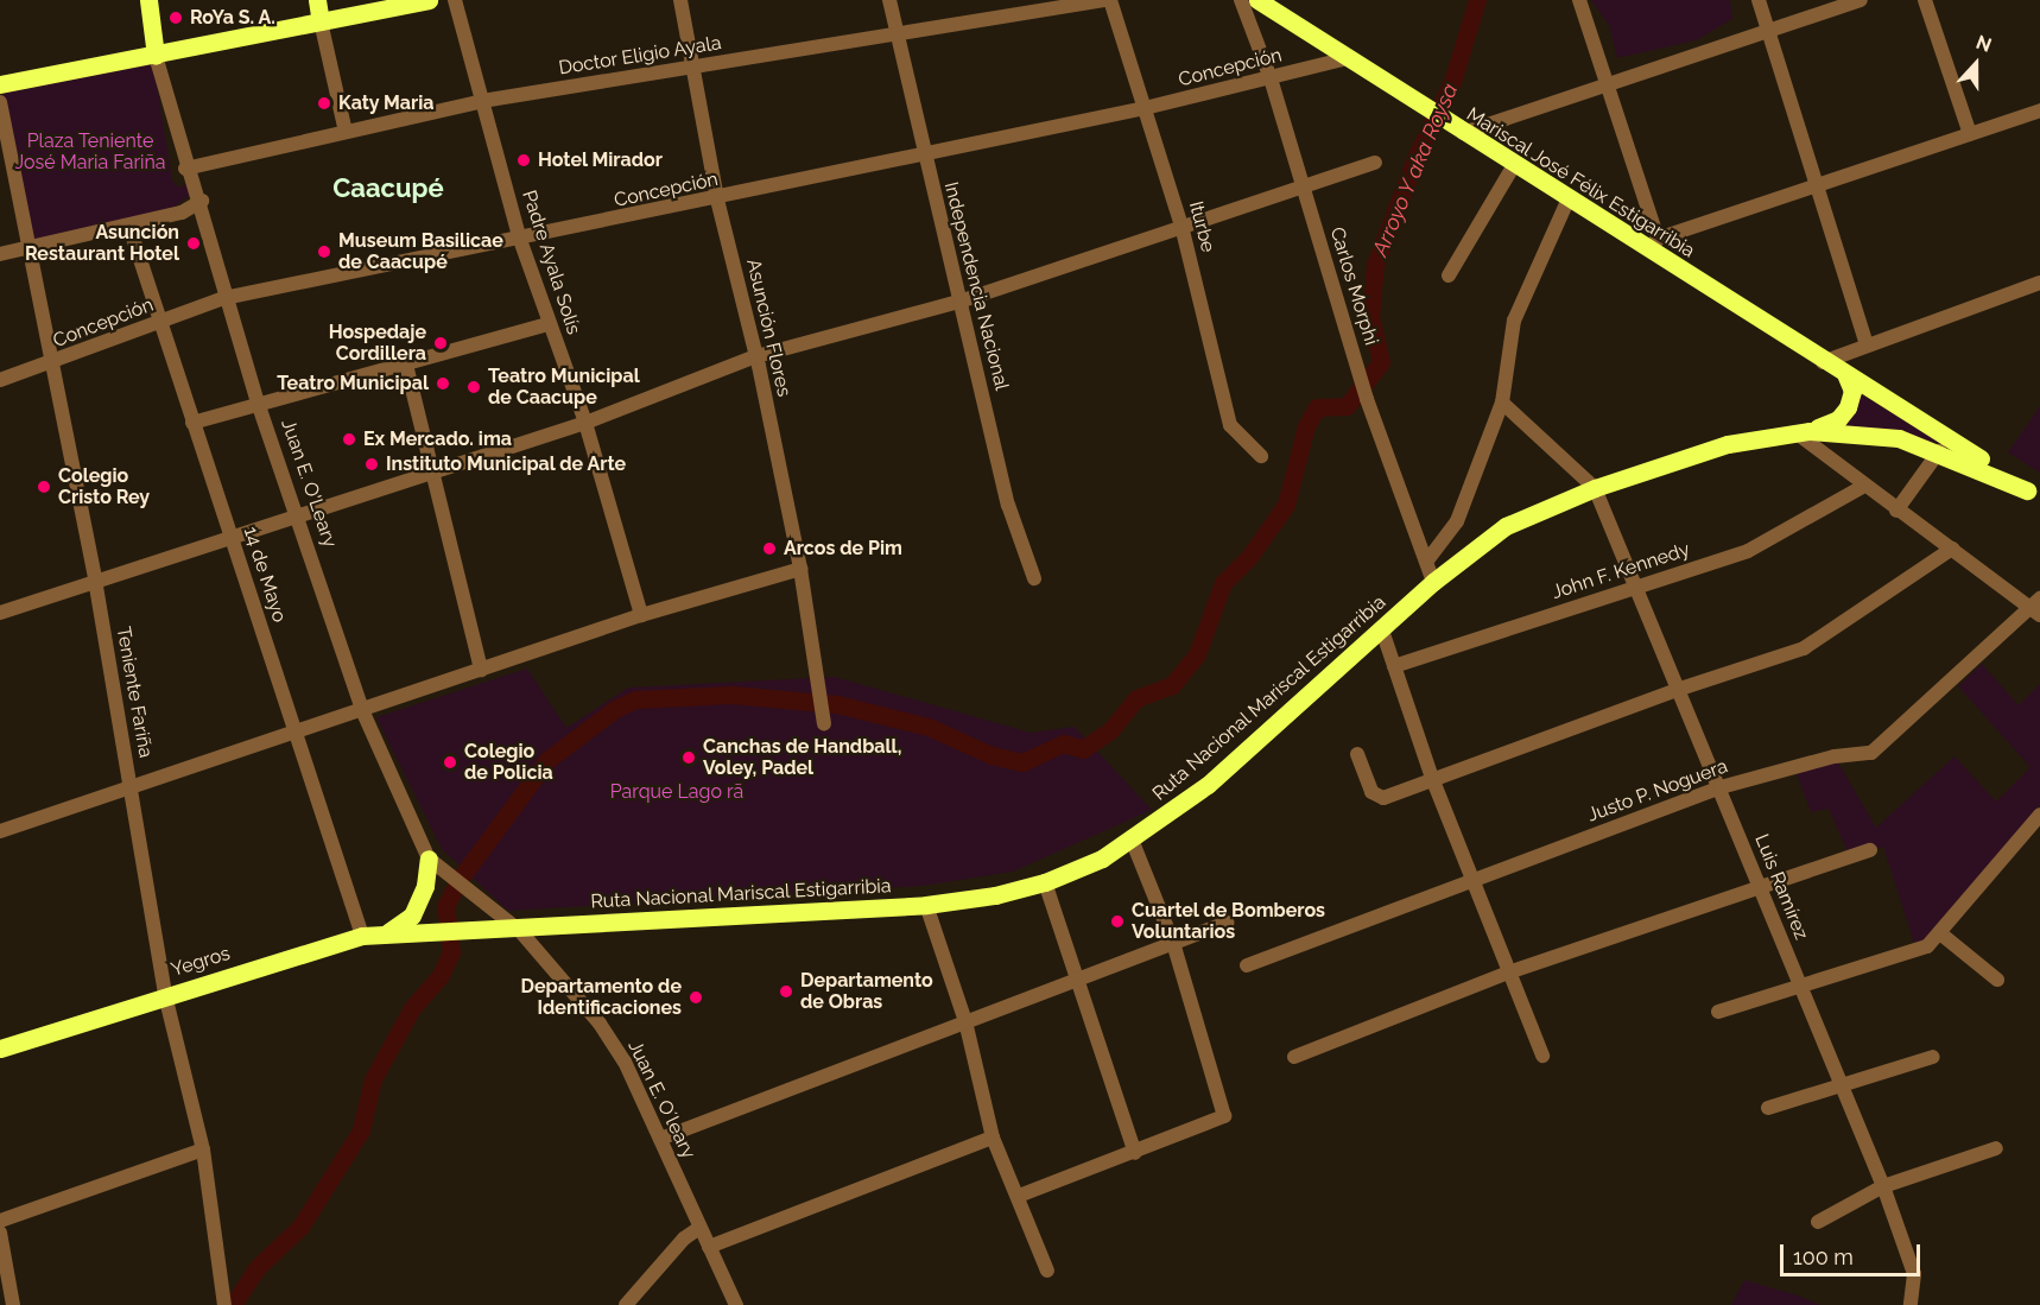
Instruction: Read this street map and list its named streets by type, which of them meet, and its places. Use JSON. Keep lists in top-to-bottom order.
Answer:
{
  "streets": {
    "main road": [
      "Mariscal José Félix Estigarribia",
      "Juan E. O'Leary",
      "Ruta Nacional Mariscal Estigarribia",
      "Yegros"
    ],
    "street": [
      "Doctor Eligio Ayala",
      "Concepción",
      "Iturbe",
      "Padre Ayala Solís",
      "Independencia Nacional",
      "Carlos Morphi",
      "Asunción Flores",
      "John F. Kennedy",
      "14 de Mayo",
      "Teniente Fariña",
      "Justo P. Noguera",
      "Luis Ramírez",
      "Juan E. O´leary"
    ]
  },
  "crossings": [
    ["Doctor Eligio Ayala", "Iturbe"],
    ["Doctor Eligio Ayala", "Padre Ayala Solís"],
    ["Doctor Eligio Ayala", "Independencia Nacional"],
    ["Doctor Eligio Ayala", "Asunción Flores"],
    ["Doctor Eligio Ayala", "Juan E. O'Leary"],
    ["Concepción", "Mariscal José Félix Estigarribia"],
    ["Concepción", "Iturbe"],
    ["Concepción", "Padre Ayala Solís"],
    ["Concepción", "Independencia Nacional"],
    ["Concepción", "Carlos Morphi"],
    ["Concepción", "Asunción Flores"],
    ["Concepción", "Juan E. O'Leary"],
    ["Concepción", "14 de Mayo"],
    ["Concepción", "Teniente Fariña"],
    ["Mariscal José Félix Estigarribia", "Ruta Nacional Mariscal Estigarribia"],
    ["Carlos Morphi", "Ruta Nacional Mariscal Estigarribia"],
    ["Juan E. O'Leary", "Ruta Nacional Mariscal Estigarribia"],
    ["Juan E. O'Leary", "Juan E. O´leary"],
    ["John F. Kennedy", "Luis Ramírez"],
    ["14 de Mayo", "Yegros"],
    ["Teniente Fariña", "Yegros"],
    ["Ruta Nacional Mariscal Estigarribia", "Luis Ramírez"],
    ["Ruta Nacional Mariscal Estigarribia", "Yegros"],
    ["Ruta Nacional Mariscal Estigarribia", "Juan E. O´leary"],
    ["Justo P. Noguera", "Luis Ramírez"]
  ],
  "districts": ["Caacupé"],
  "water": ["Arroyo Y aka Roysa"],
  "parks": ["Plaza Teniente José Maria Fariña", "Parque Lago rã"],
  "places": [
    "RoYa S. A.",
    "Katy Maria",
    "Hotel Mirador",
    "Asunción Restaurant Hotel",
    "Museum Basilicae de Caacupé",
    "Hospedaje Cordillera",
    "Teatro Municipal",
    "Teatro Municipal de Caacupe",
    "Ex Mercado. ima",
    "Instituto Municipal de Arte",
    "Colegio Cristo Rey",
    "Arcos de Pim",
    "Canchas de Handball, Voley, Padel",
    "Colegio de Policia",
    "Cuartel de Bomberos Voluntarios",
    "Departamento de Obras",
    "Departamento de Identificaciones"
  ],
  "scale_bar": "100 m",
  "north": "top"
}
